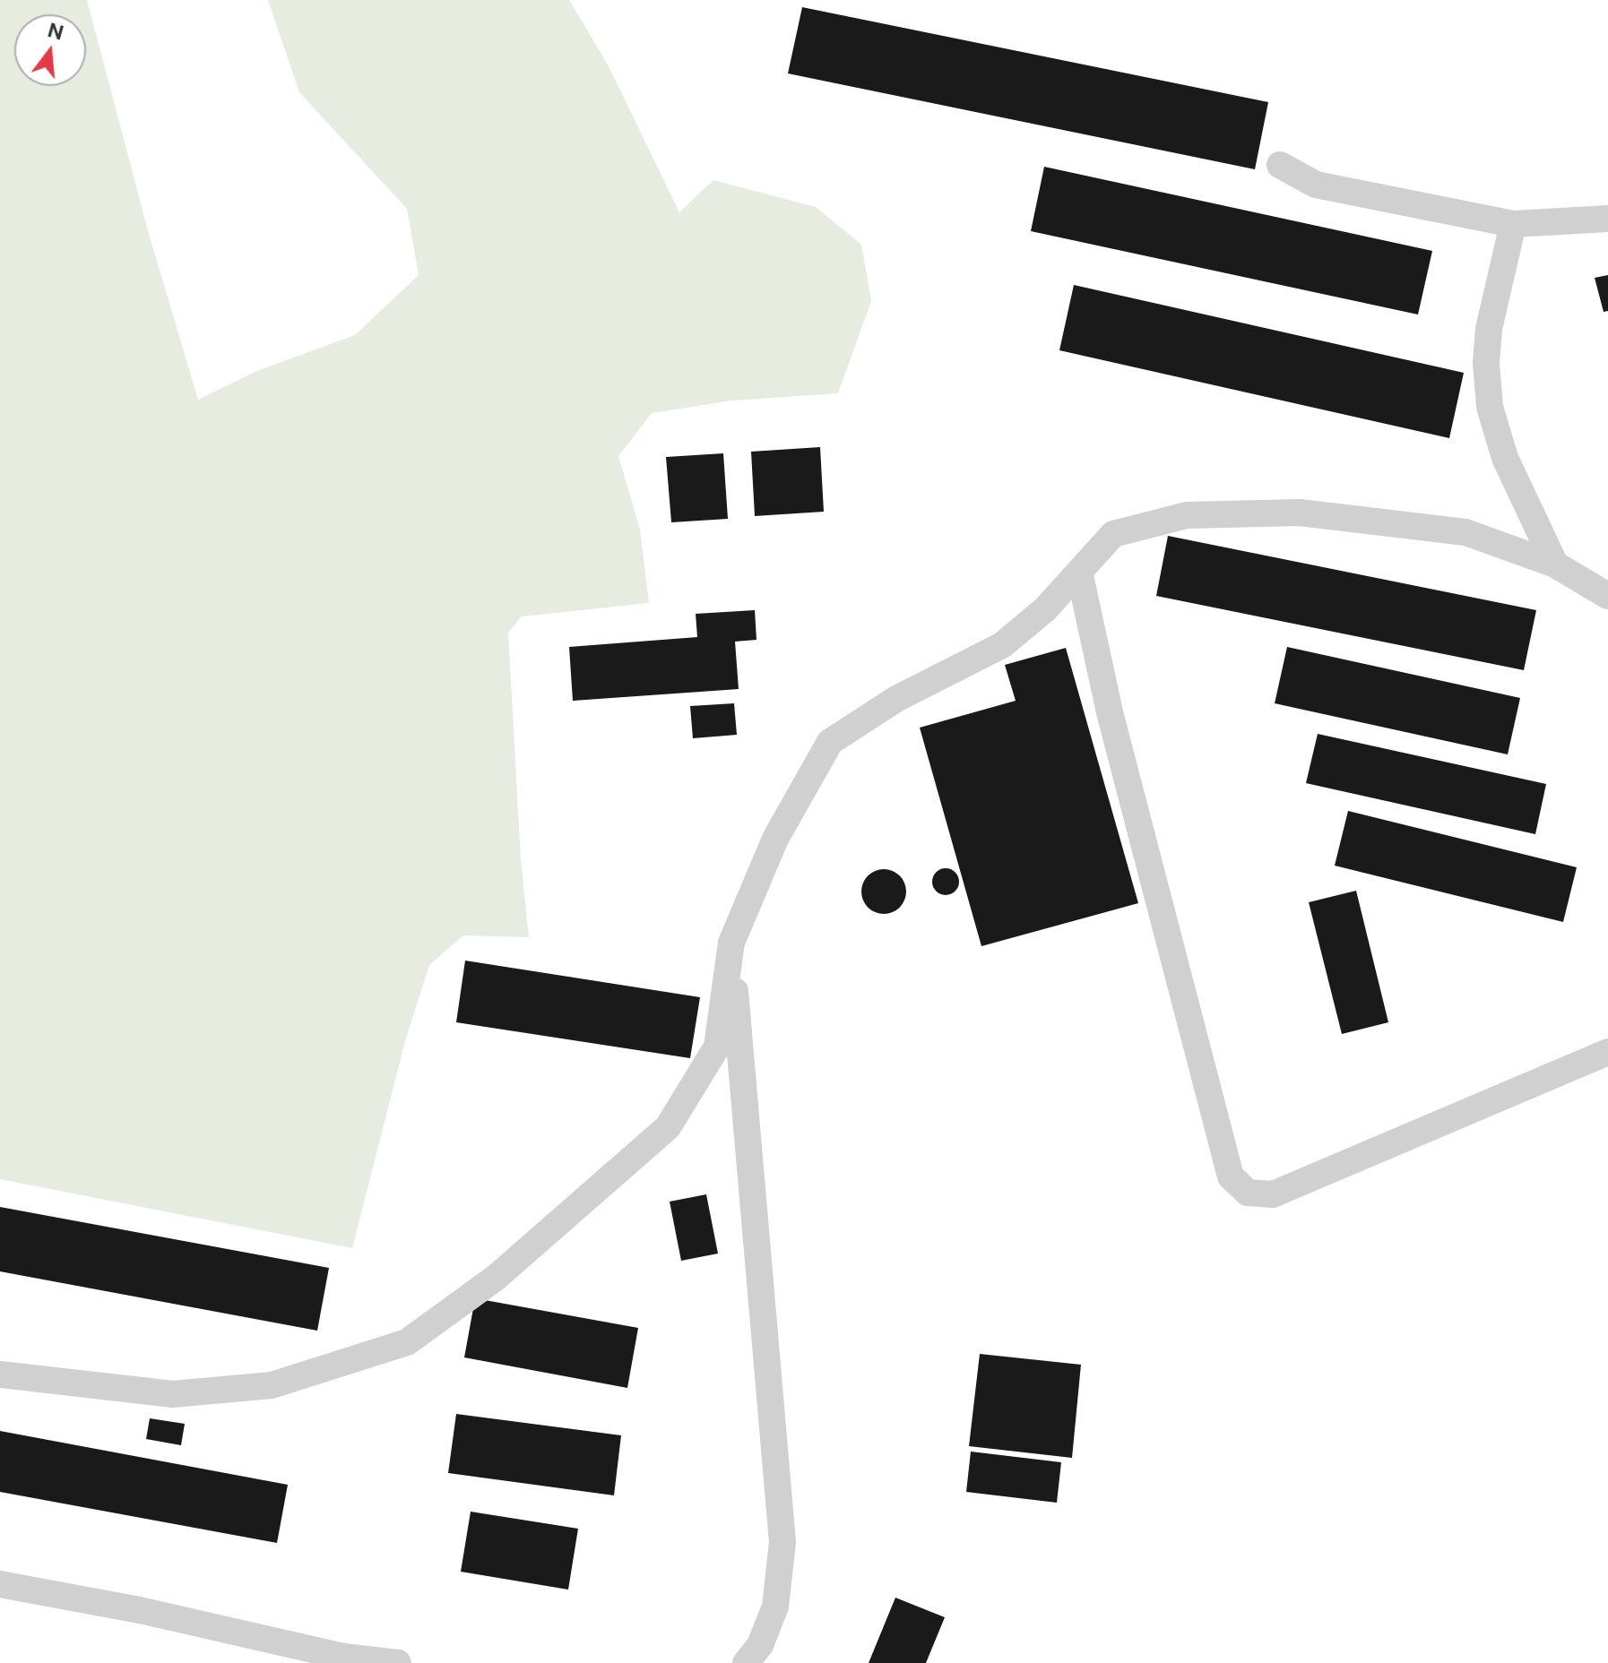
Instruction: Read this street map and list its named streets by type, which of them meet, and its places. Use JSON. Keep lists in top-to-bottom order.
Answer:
{
  "north": "top"
}
